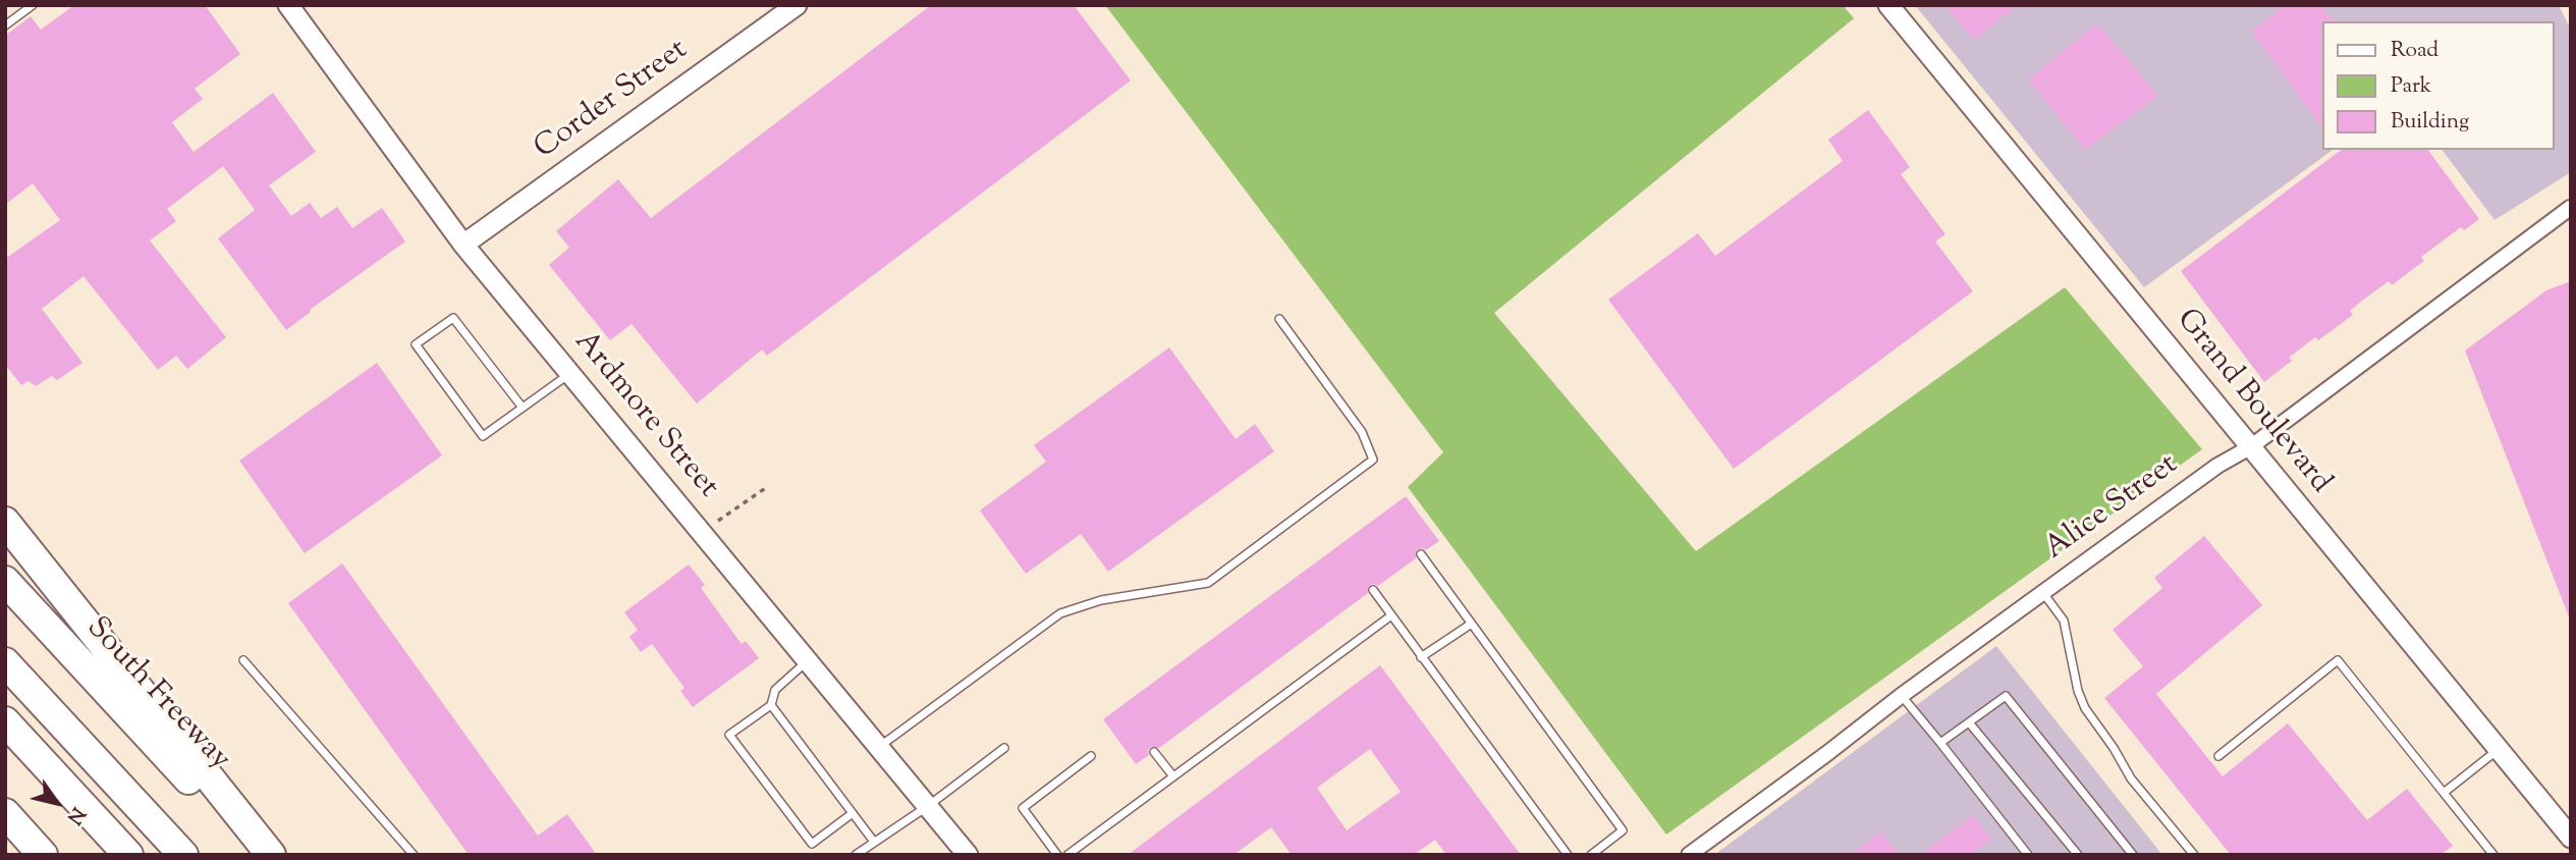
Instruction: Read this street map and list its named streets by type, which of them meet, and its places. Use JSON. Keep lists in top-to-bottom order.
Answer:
{
  "streets": {
    "highway": ["South Freeway"],
    "street": [
      "Corder Street",
      "Grand Boulevard",
      "Ardmore Street",
      "Alice Street"
    ]
  },
  "crossings": [
    ["Corder Street", "Ardmore Street"],
    ["Grand Boulevard", "Alice Street"]
  ],
  "legend": ["Road", "Park", "Building"],
  "north": "bottom right"
}
